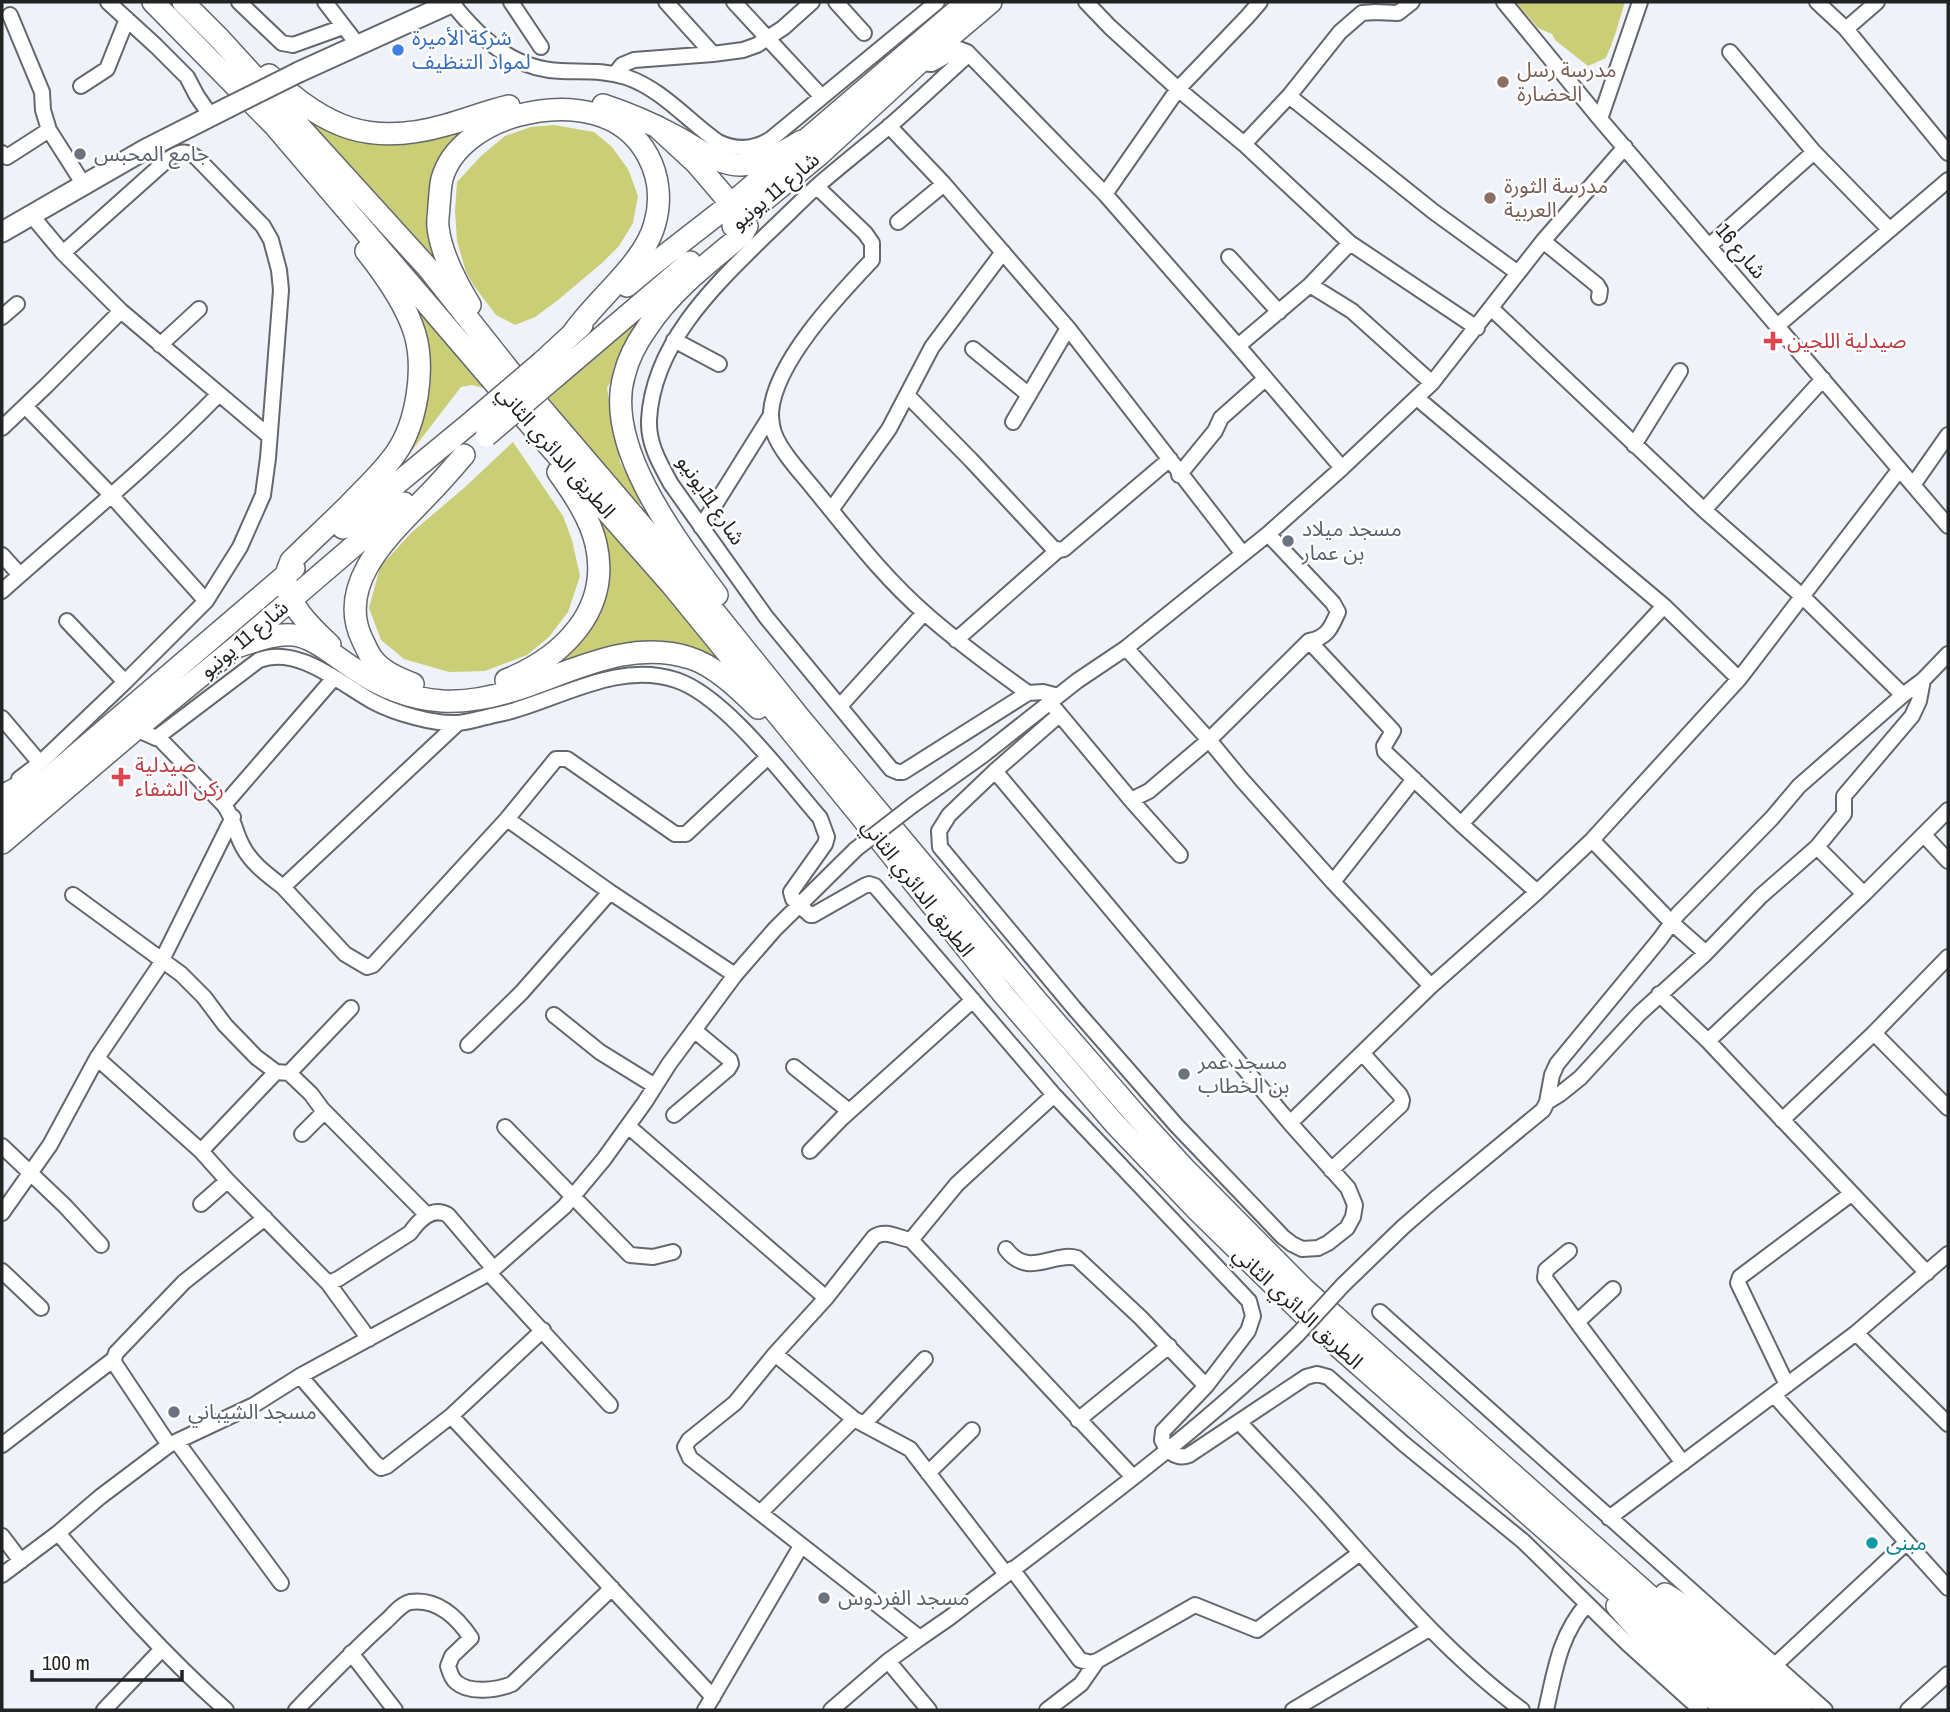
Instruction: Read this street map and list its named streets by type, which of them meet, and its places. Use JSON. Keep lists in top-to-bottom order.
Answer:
{
  "streets": {
    "highway": ["شارع 11 يونيو", "الطريق الدائري الثاني"],
    "street": ["شارع 16", "شارع 11يونيو"]
  },
  "places": {
    "other": [
      "شركة الأميرة لمواد التنظيف",
      "مدرسة رسل الحضارة",
      "جامع المحبس",
      "مدرسة الثورة العربية",
      "مسجد ميلاد بن عمار",
      "مسجد عمر بن الخطاب",
      "مسجد الشيباني",
      "مبنى",
      "مسجد الفردوس"
    ],
    "health": ["صيدلية اللجين", "صيدلية ركن الشفاء"]
  },
  "scale_bar": "100 m"
}
